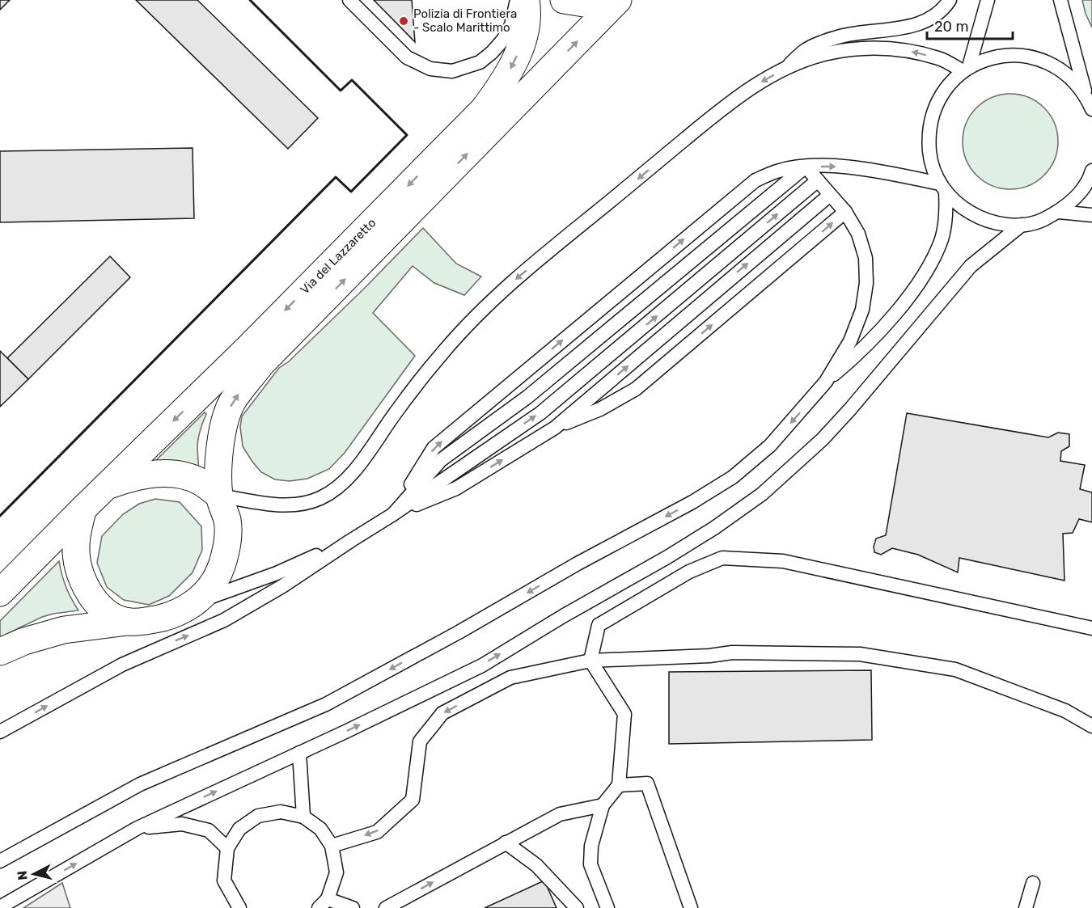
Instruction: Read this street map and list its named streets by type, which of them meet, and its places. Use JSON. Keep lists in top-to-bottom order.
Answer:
{
  "streets": {
    "main road": ["Via del Lazzaretto"]
  },
  "places": ["Polizia di Frontiera - Scalo Marittimo"],
  "scale_bar": "20 m",
  "north": "left"
}
